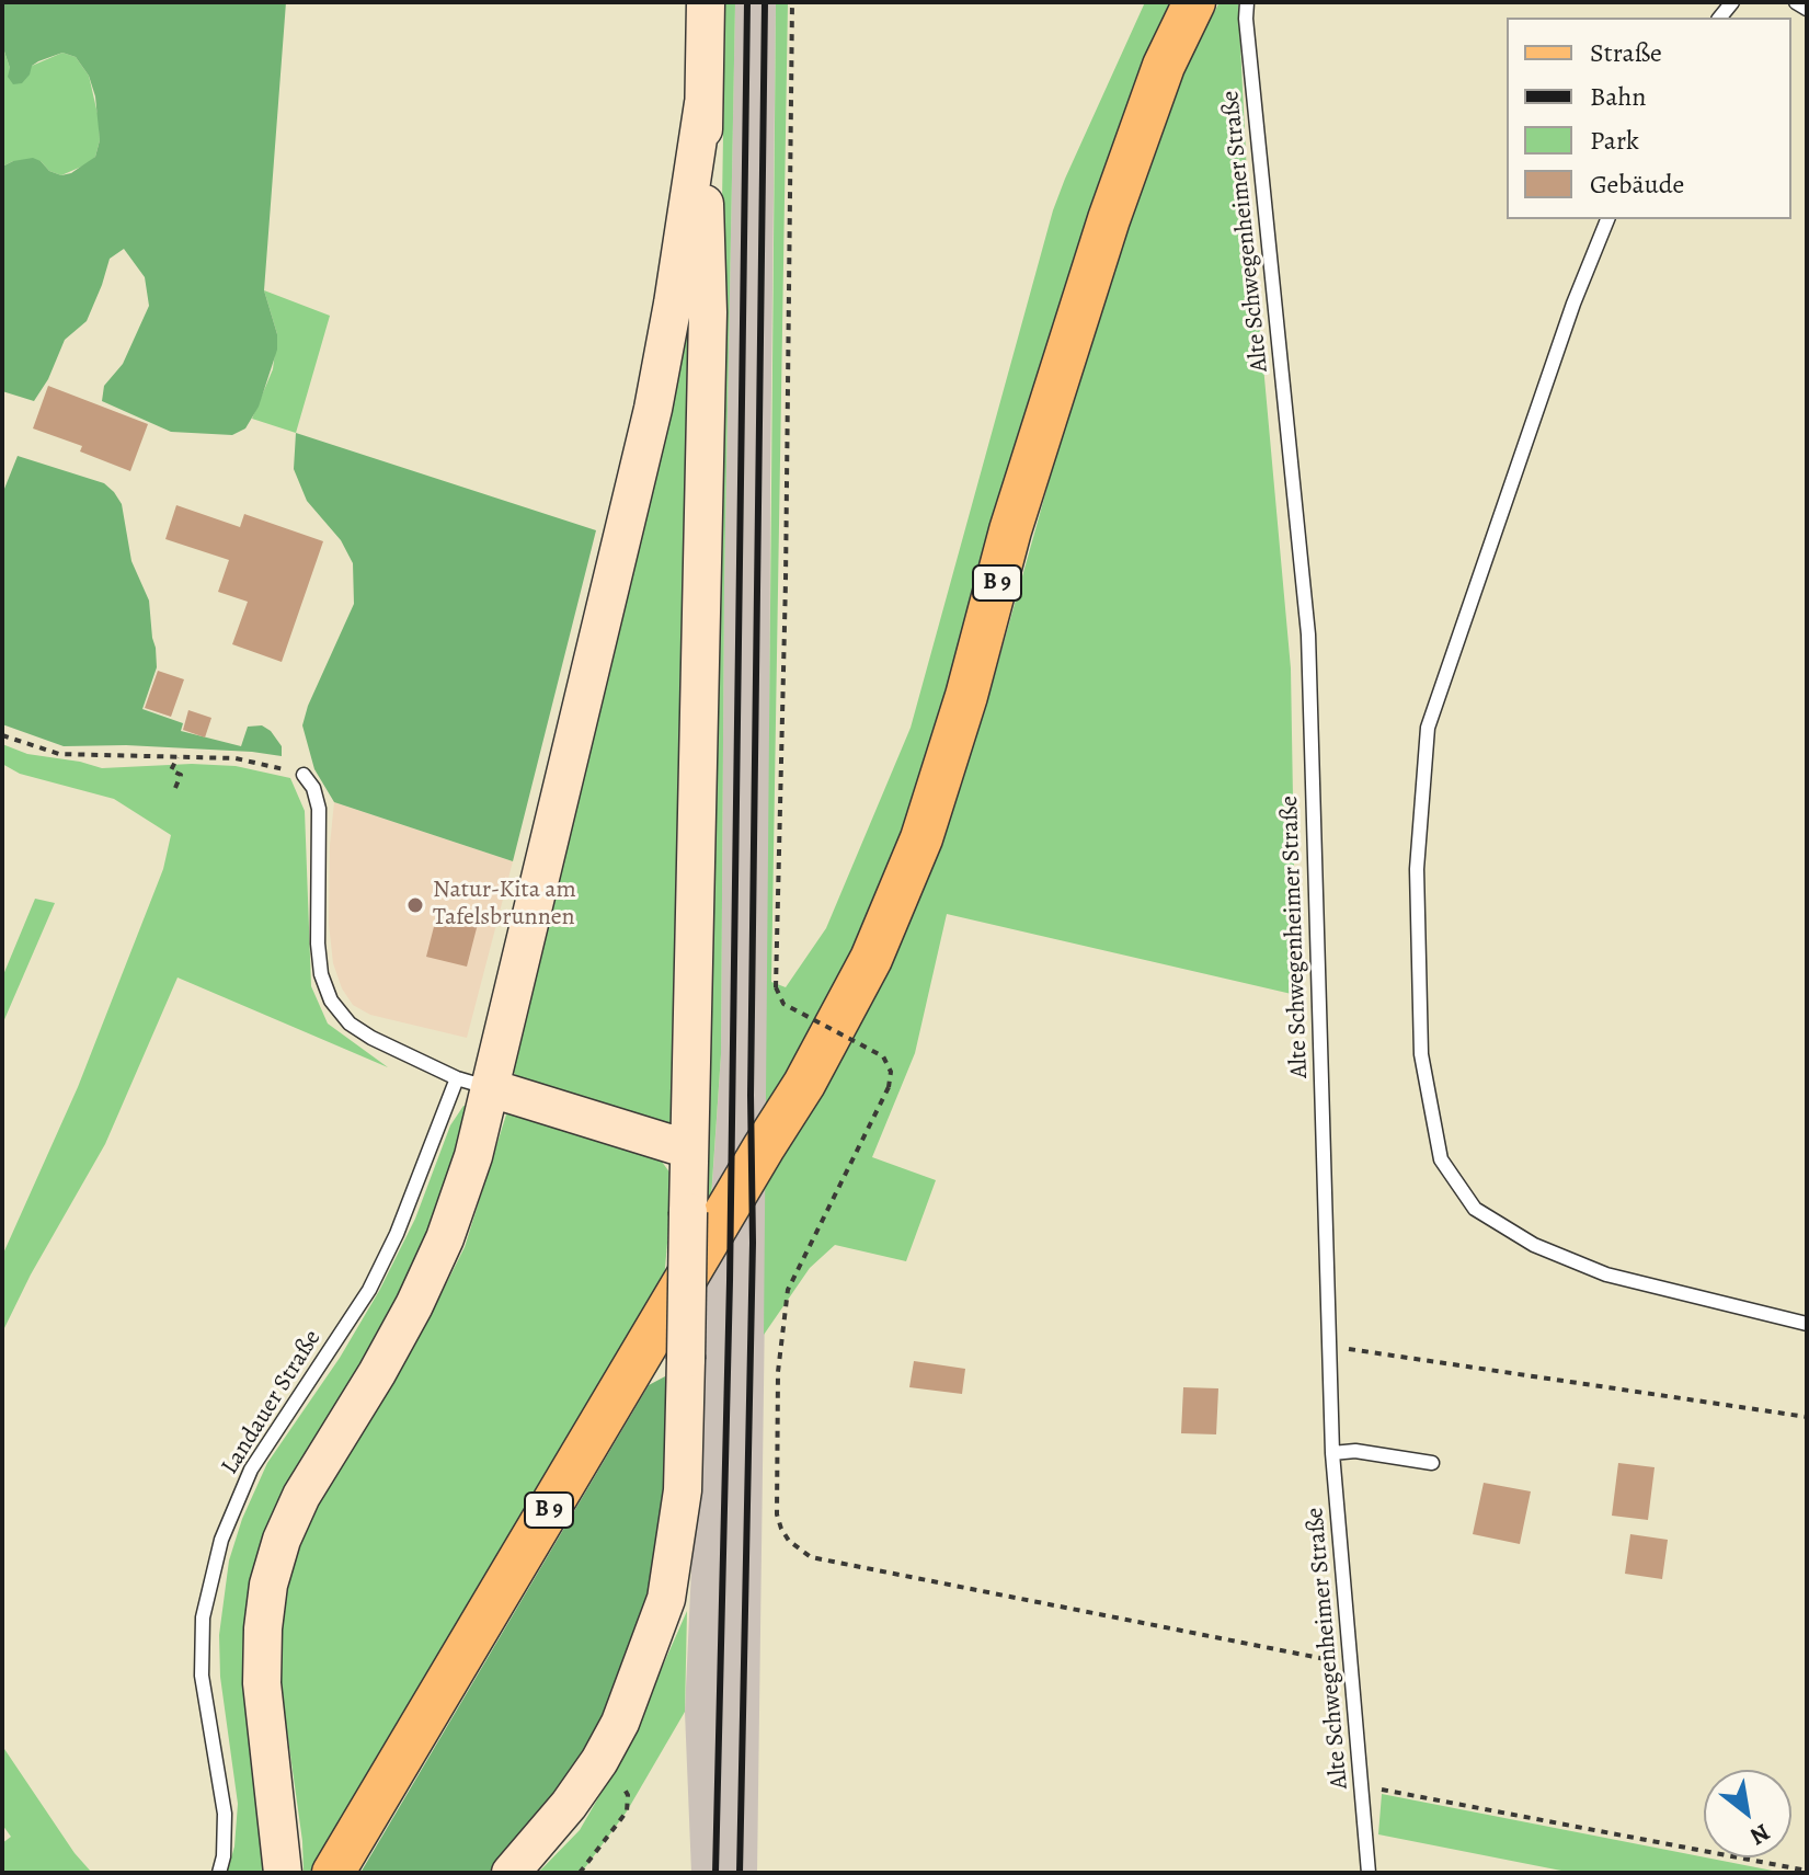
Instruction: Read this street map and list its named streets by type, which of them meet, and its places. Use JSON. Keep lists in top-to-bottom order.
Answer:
{
  "streets": {
    "main road": ["B 9"],
    "lane": ["Alte Schwegenheimer Straße", "Landauer Straße"]
  },
  "places": ["Natur-Kita am Tafelsbrunnen"],
  "legend": [
    "Straße",
    "Bahn",
    "Park",
    "Gebäude"
  ],
  "north": "bottom right"
}
